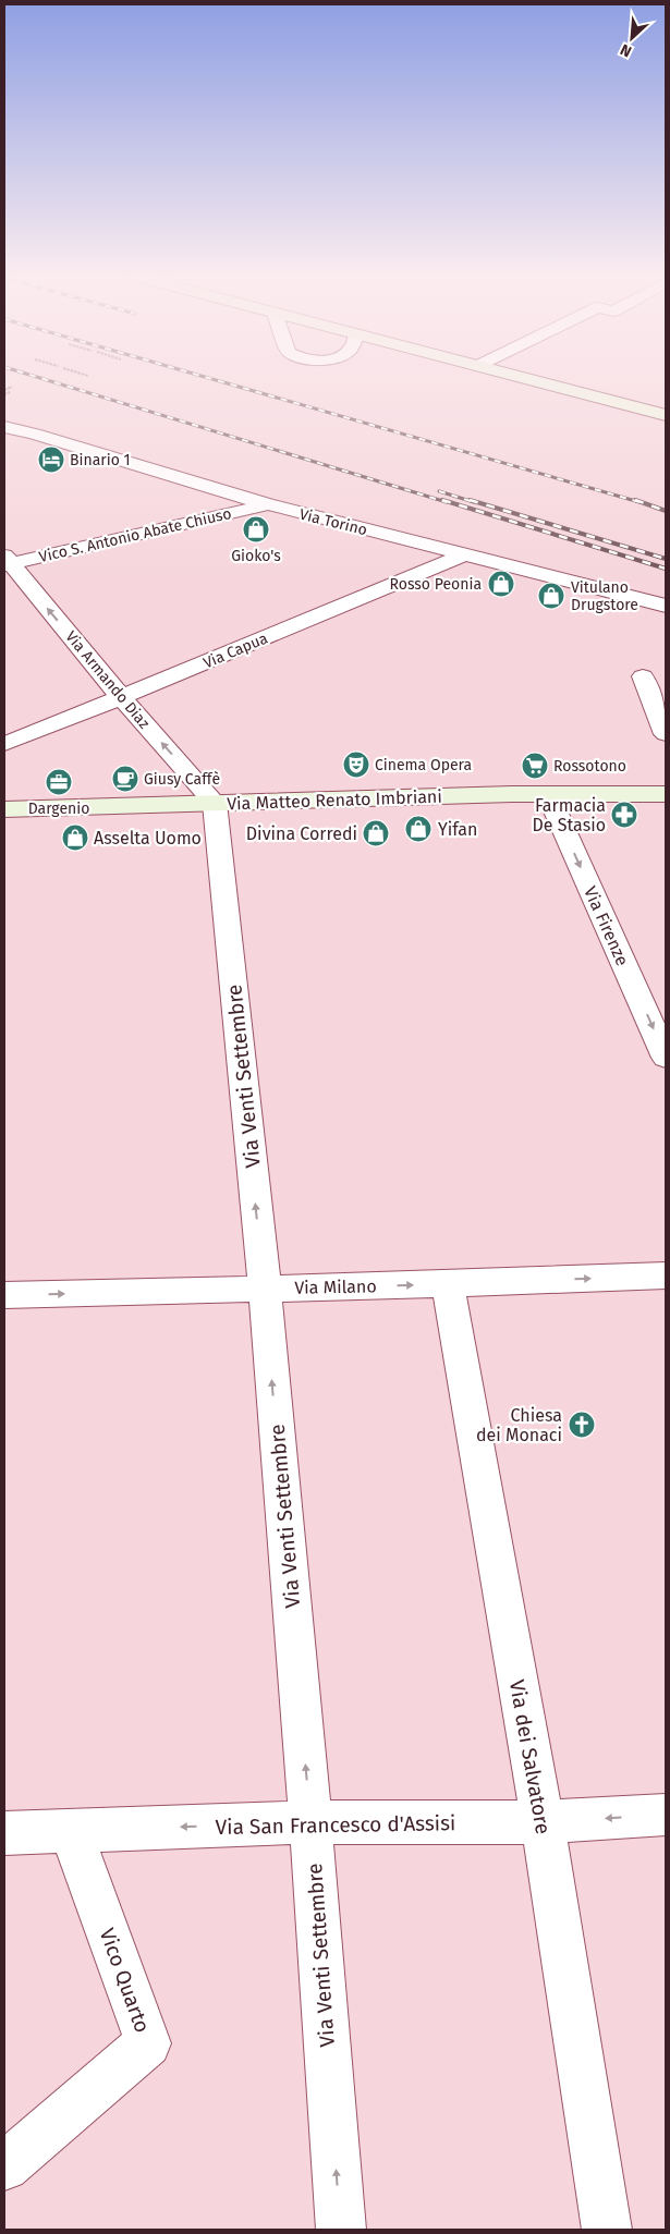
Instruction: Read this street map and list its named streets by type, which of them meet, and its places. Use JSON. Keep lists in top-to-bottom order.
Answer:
{
  "streets": {
    "street": [
      "Via Torino",
      "Vico S. Antonio Abate Chiuso",
      "Via Capua",
      "Via Armando Diaz",
      "Via Matteo Renato Imbriani",
      "Via Firenze",
      "Via Venti Settembre",
      "Via Milano",
      "Via dei Salvatore",
      "Via San Francesco d'Assisi",
      "Vico Quarto"
    ]
  },
  "crossings": [
    ["Via Torino", "Vico S. Antonio Abate Chiuso"],
    ["Via Torino", "Via Capua"],
    ["Vico S. Antonio Abate Chiuso", "Via Armando Diaz"],
    ["Via Capua", "Via Armando Diaz"],
    ["Via Armando Diaz", "Via Matteo Renato Imbriani"],
    ["Via Armando Diaz", "Via Venti Settembre"],
    ["Via Matteo Renato Imbriani", "Via Firenze"],
    ["Via Matteo Renato Imbriani", "Via Venti Settembre"],
    ["Via Venti Settembre", "Via Milano"],
    ["Via Venti Settembre", "Via San Francesco d'Assisi"],
    ["Via Milano", "Via dei Salvatore"],
    ["Via dei Salvatore", "Via San Francesco d'Assisi"],
    ["Via San Francesco d'Assisi", "Vico Quarto"]
  ],
  "one_way": [
    "Via Armando Diaz",
    "Via Firenze",
    "Via Venti Settembre",
    "Via Milano",
    "Via San Francesco d'Assisi"
  ],
  "places": {
    "hotel": ["Binario 1"],
    "shop": [
      "Gioko's",
      "Rosso Peonia",
      "Vitulano Drugstore",
      "Yifan",
      "Divina Corredi",
      "Asselta Uomo"
    ],
    "theatre": ["Cinema Opera"],
    "supermarket": ["Rossotono"],
    "cafe": ["Giusy Caffè"],
    "office": ["Dargenio"],
    "pharmacy": ["Farmacia De Stasio"],
    "church": ["Chiesa dei Monaci"]
  },
  "north": "bottom left"
}
